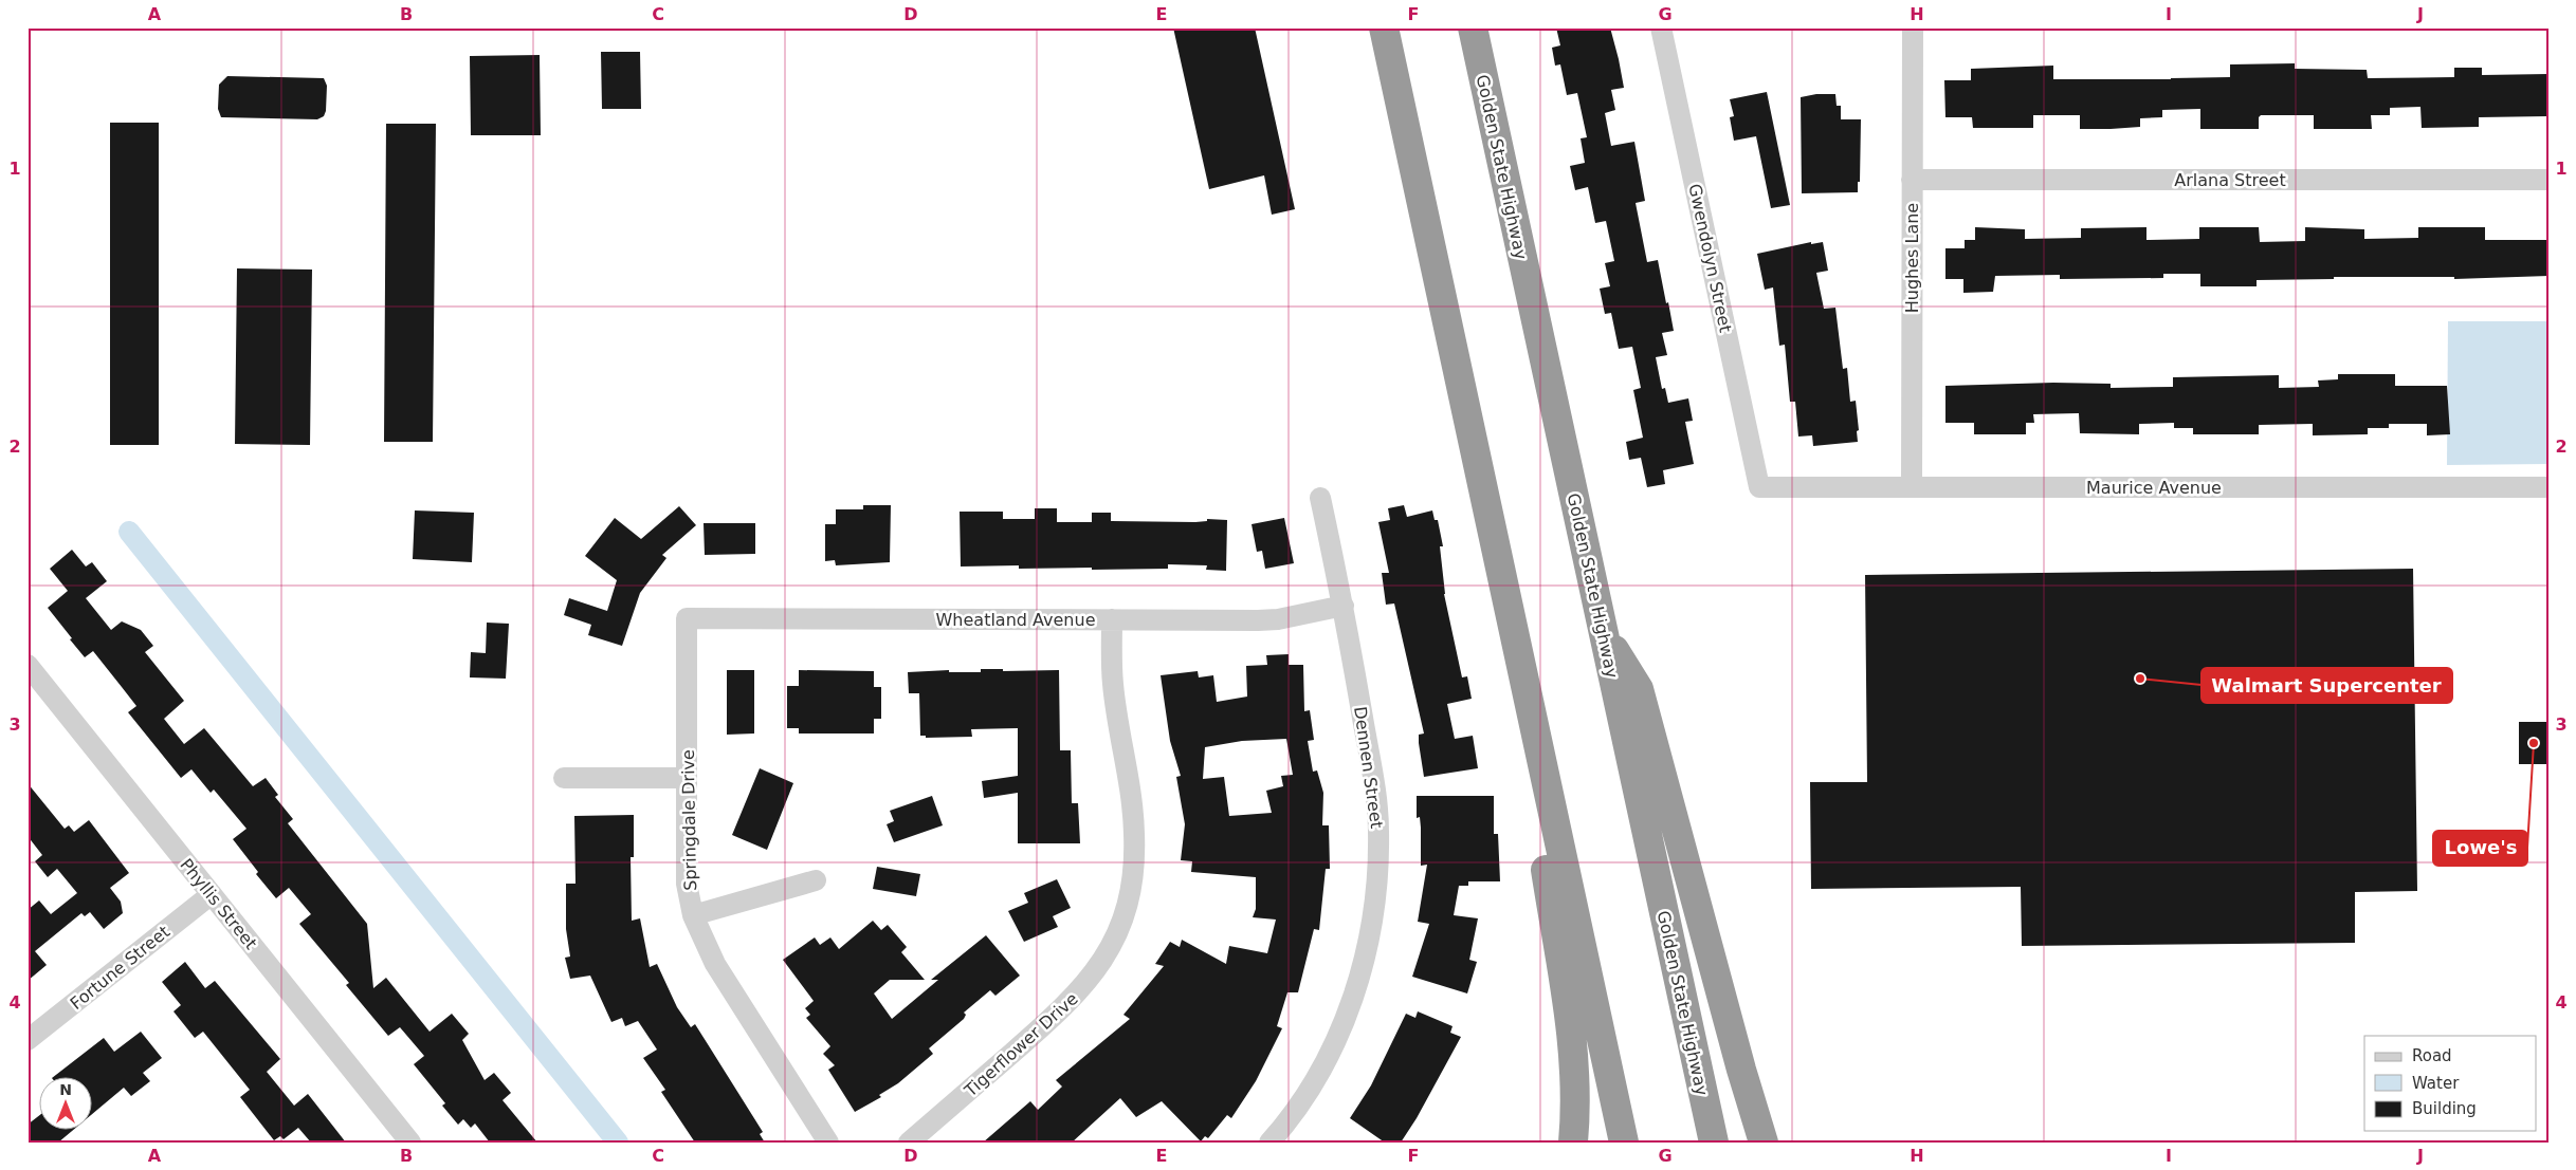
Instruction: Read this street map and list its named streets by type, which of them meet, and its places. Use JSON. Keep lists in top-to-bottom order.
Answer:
{
  "streets": {
    "highway": ["Golden State Highway"],
    "street": [
      "Arlana Street",
      "Gwendolyn Street",
      "Hughes Lane",
      "Maurice Avenue",
      "Wheatland Avenue",
      "Dennen Street",
      "Springdale Drive",
      "Phyllis Street",
      "Fortune Street",
      "Tigerflower Drive"
    ]
  },
  "crossings": [
    ["Arlana Street", "Hughes Lane"],
    ["Gwendolyn Street", "Maurice Avenue"],
    ["Hughes Lane", "Maurice Avenue"],
    ["Wheatland Avenue", "Dennen Street"],
    ["Wheatland Avenue", "Springdale Drive"],
    ["Wheatland Avenue", "Tigerflower Drive"],
    ["Phyllis Street", "Fortune Street"]
  ],
  "places": ["Walmart Supercenter", "Lowe's"],
  "legend": ["Road", "Water", "Building"],
  "north": "top",
  "grid": {
    "columns": [
      "A",
      "B",
      "C",
      "D",
      "E",
      "F",
      "G",
      "H",
      "I",
      "J"
    ],
    "rows": [
      "1",
      "2",
      "3",
      "4"
    ]
  }
}
